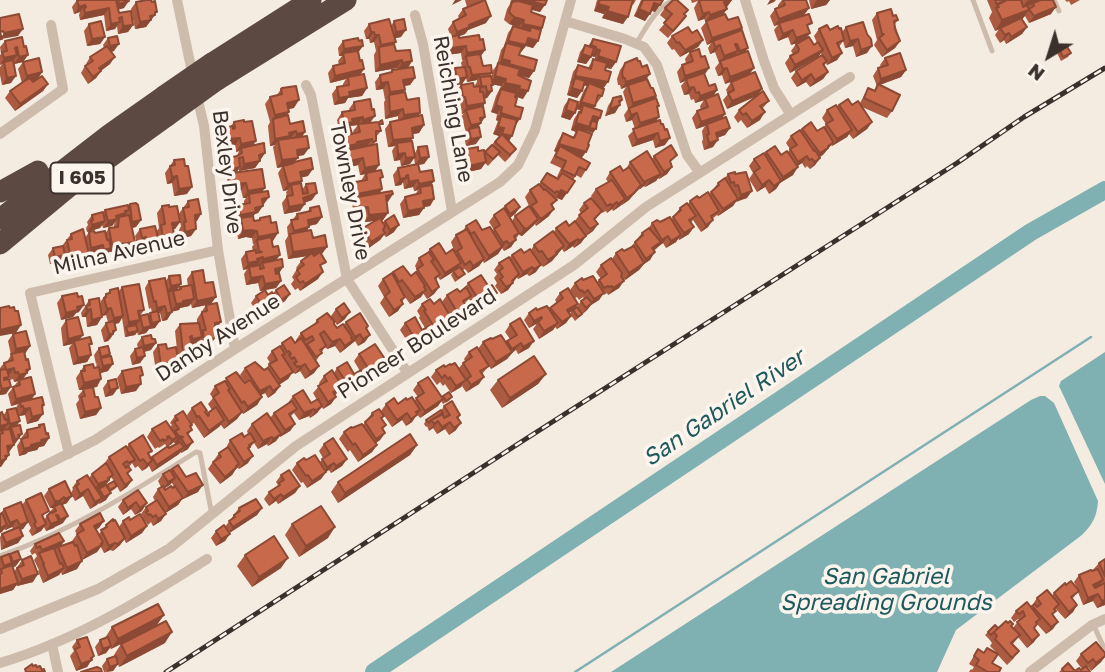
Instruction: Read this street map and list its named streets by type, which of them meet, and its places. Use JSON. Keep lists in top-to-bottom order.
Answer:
{
  "streets": {
    "highway": ["I 605"],
    "street": [
      "Reichling Lane",
      "Bexley Drive",
      "Townley Drive",
      "Milna Avenue",
      "Danby Avenue",
      "Pioneer Boulevard"
    ]
  },
  "crossings": [
    ["Reichling Lane", "Danby Avenue"],
    ["Bexley Drive", "Milna Avenue"],
    ["Bexley Drive", "Danby Avenue"],
    ["Townley Drive", "Danby Avenue"],
    ["Townley Drive", "Pioneer Boulevard"],
    ["Milna Avenue", "Danby Avenue"]
  ],
  "water": ["San Gabriel River", "San Gabriel Spreading Grounds"],
  "north": "bottom left"
}
